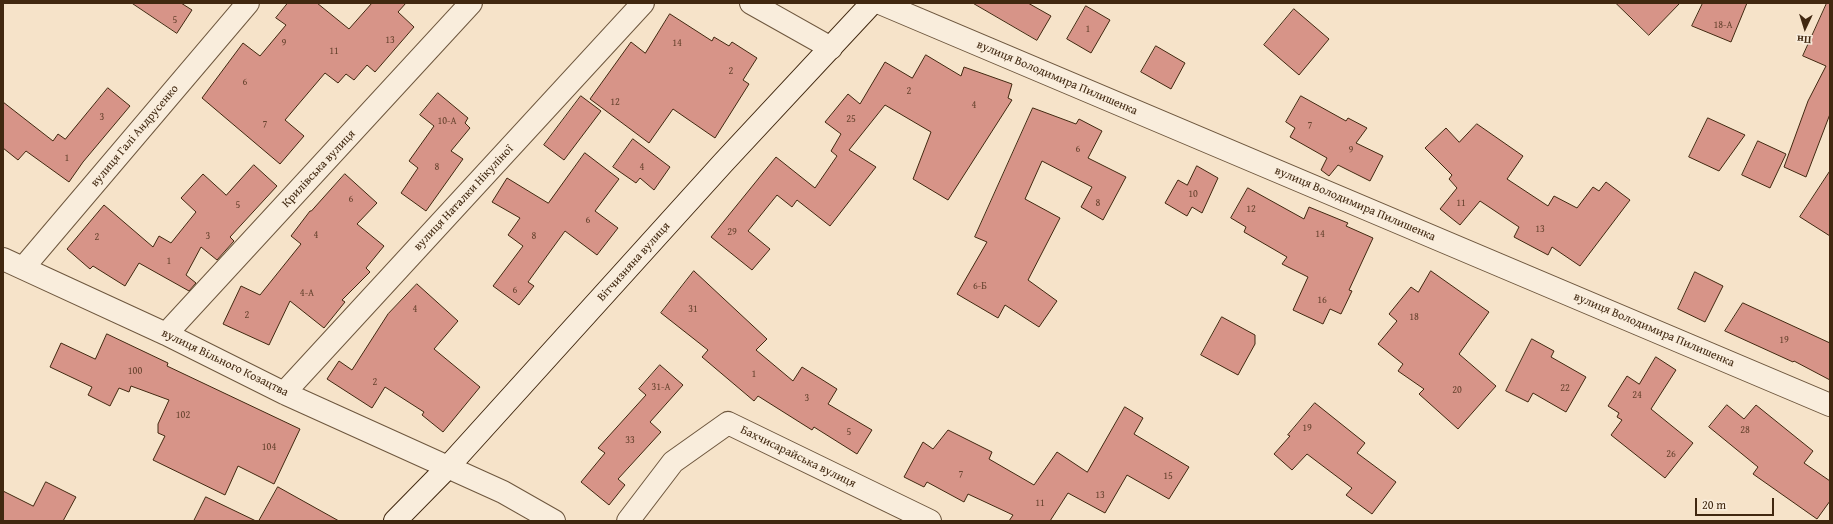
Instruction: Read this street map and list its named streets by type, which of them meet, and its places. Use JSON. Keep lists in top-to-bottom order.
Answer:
{
  "streets": {
    "street": [
      "вулиця Володимира Пилишенка",
      "вулиця Галі Андрусенко",
      "Крилівська вулиця",
      "вулиця Наталки Нікуліної",
      "Вітчизняна вулиця",
      "вулиця Вільного Козацтва",
      "Бахчисарайська вулиця"
    ]
  },
  "crossings": [
    ["вулиця Галі Андрусенко", "вулиця Вільного Козацтва"],
    ["Крилівська вулиця", "вулиця Вільного Козацтва"],
    ["вулиця Наталки Нікуліної", "вулиця Вільного Козацтва"],
    ["Вітчизняна вулиця", "вулиця Вільного Козацтва"]
  ],
  "house_numbers": [
    "5",
    "18-А",
    "1",
    "13",
    "9",
    "14",
    "11",
    "2",
    "6",
    "2",
    "12",
    "4",
    "3",
    "25",
    "10-А",
    "7",
    "7",
    "6",
    "9",
    "1",
    "8",
    "4",
    "10",
    "6",
    "8",
    "11",
    "5",
    "12",
    "6",
    "13",
    "29",
    "14",
    "4",
    "3",
    "8",
    "2",
    "1",
    "6-Б",
    "6",
    "4-А",
    "16",
    "4",
    "31",
    "2",
    "18",
    "19",
    "100",
    "1",
    "2",
    "31-А",
    "22",
    "20",
    "24",
    "3",
    "102",
    "19",
    "28",
    "5",
    "33",
    "104",
    "26",
    "7",
    "15",
    "13",
    "11"
  ],
  "scale_bar": "20 m",
  "north": "bottom"
}
